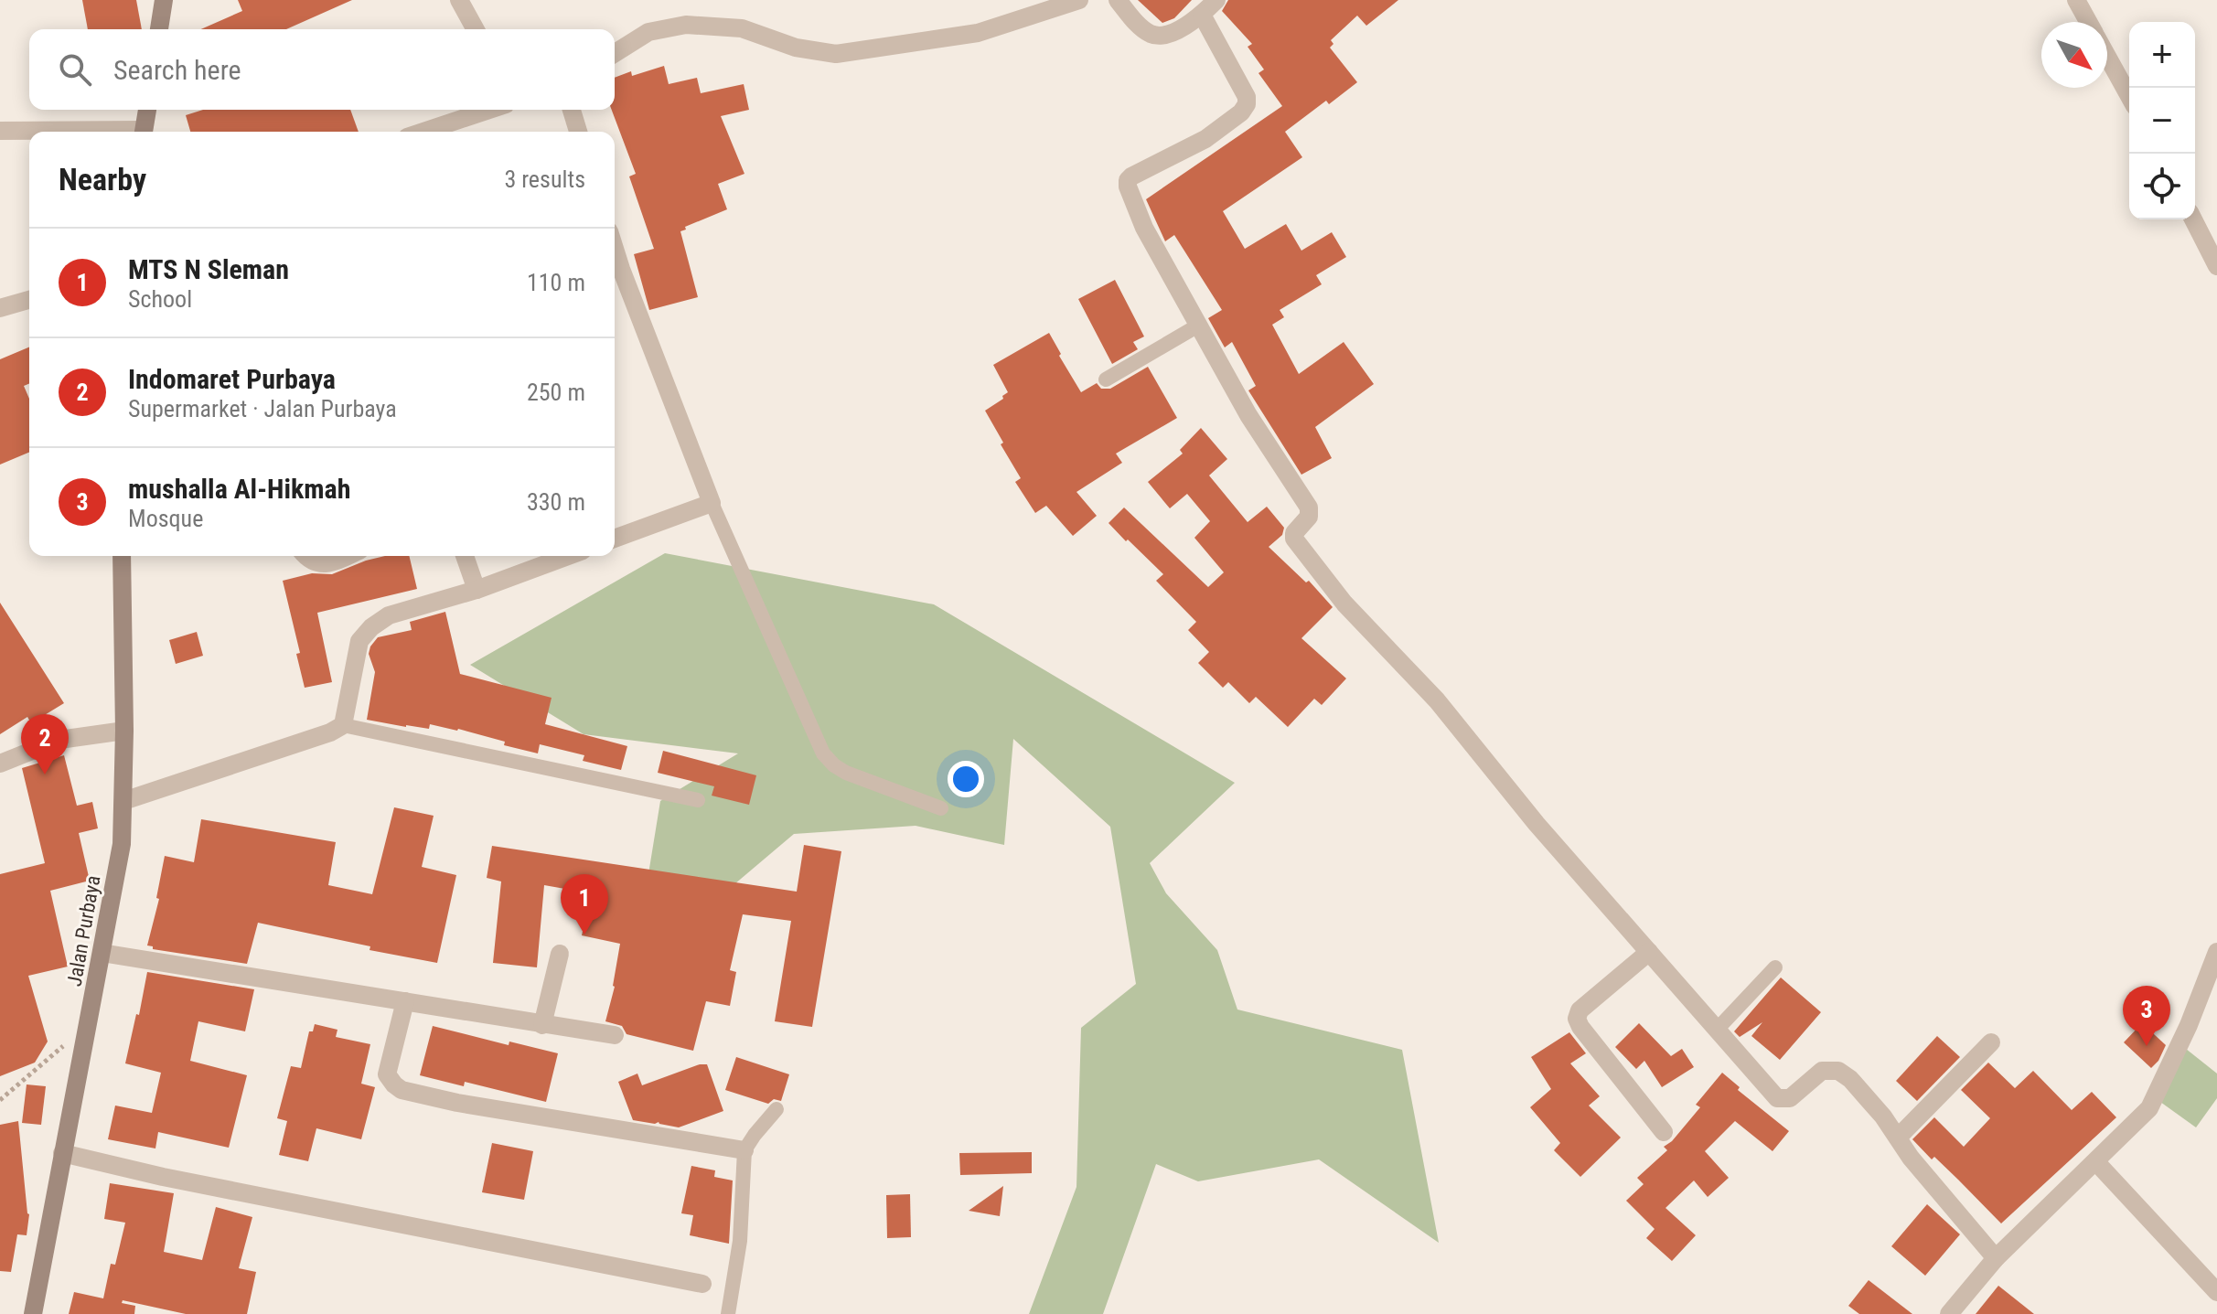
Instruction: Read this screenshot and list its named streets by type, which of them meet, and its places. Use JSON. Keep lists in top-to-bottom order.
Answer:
{
  "streets": {
    "main road": ["Jalan Purbaya"]
  },
  "north": "bottom right",
  "page": {
    "map_buttons": ["+", "−"],
    "search": "Search here",
    "heading": ["Nearby", "3 results"],
    "list": [
      {
        "mark": "1",
        "name": "MTS N Sleman",
        "note": "School",
        "value": "110 m"
      },
      {
        "mark": "2",
        "name": "Indomaret Purbaya",
        "note": "Supermarket · Jalan Purbaya",
        "value": "250 m"
      },
      {
        "mark": "3",
        "name": "mushalla Al-Hikmah",
        "note": "Mosque",
        "value": "330 m"
      }
    ],
    "pins": ["2", "1", "3"]
  }
}
